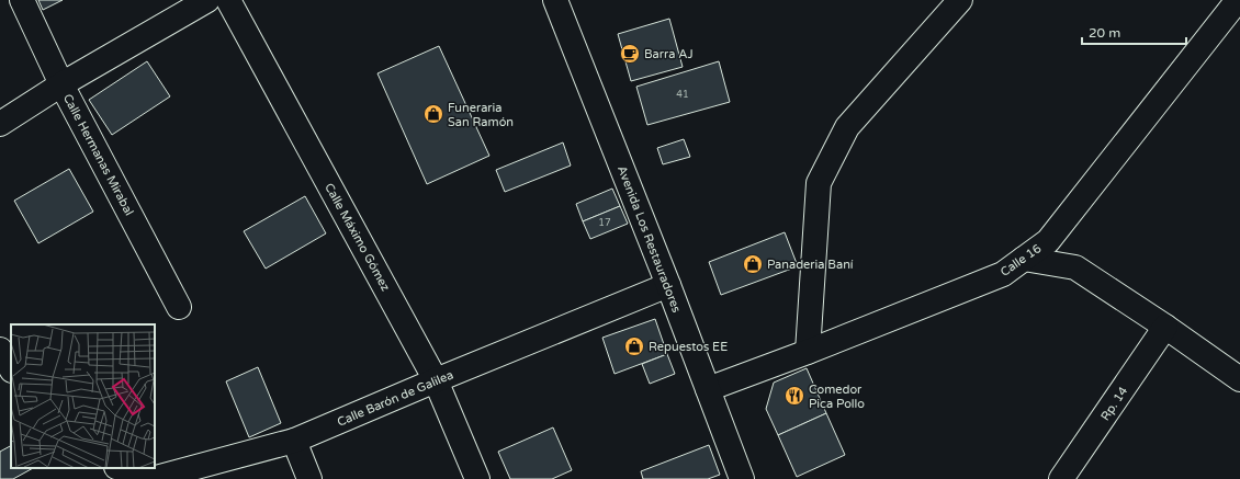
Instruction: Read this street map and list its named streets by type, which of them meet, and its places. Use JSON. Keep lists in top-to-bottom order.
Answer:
{
  "streets": {
    "street": [
      "Calle Hermanas Mirabal",
      "Calle Máximo Gómez",
      "Avenida Los Restauradores",
      "Calle 16",
      "Calle Barón de Galilea",
      "Rp. 14"
    ]
  },
  "crossings": [
    ["Calle Máximo Gómez", "Calle Barón de Galilea"],
    ["Avenida Los Restauradores", "Calle 16"],
    ["Avenida Los Restauradores", "Calle Barón de Galilea"]
  ],
  "places": {
    "cafe": ["Barra AJ"],
    "shop": ["Funeraria San Ramón", "Panaderia Baní", "Repuestos EE"],
    "restaurant": ["Comedor Pica Pollo"]
  },
  "house_numbers": ["41", "17"],
  "scale_bar": "20 m"
}
